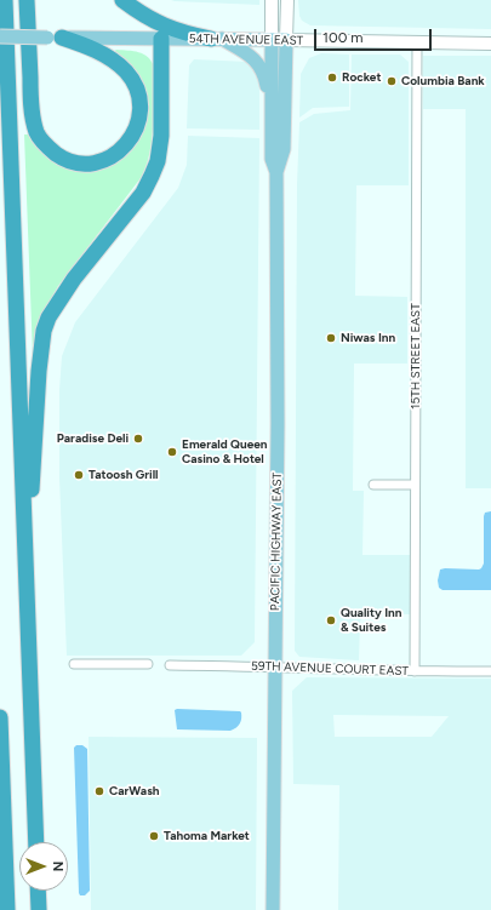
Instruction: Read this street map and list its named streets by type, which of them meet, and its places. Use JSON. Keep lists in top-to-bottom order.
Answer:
{
  "streets": {
    "main road": ["54TH AVENUE EAST", "PACIFIC HIGHWAY EAST"],
    "street": ["15TH STREET EAST", "59TH AVENUE COURT EAST"]
  },
  "crossings": [
    ["54TH AVENUE EAST", "15TH STREET EAST"],
    ["54TH AVENUE EAST", "PACIFIC HIGHWAY EAST"],
    ["15TH STREET EAST", "59TH AVENUE COURT EAST"],
    ["PACIFIC HIGHWAY EAST", "59TH AVENUE COURT EAST"]
  ],
  "places": [
    "Rocket",
    "Columbia Bank",
    "Niwas Inn",
    "Paradise Deli",
    "Emerald Queen Casino & Hotel",
    "Tatoosh Grill",
    "Quality Inn & Suites",
    "CarWash",
    "Tahoma Market"
  ],
  "scale_bar": "100 m",
  "north": "right"
}
